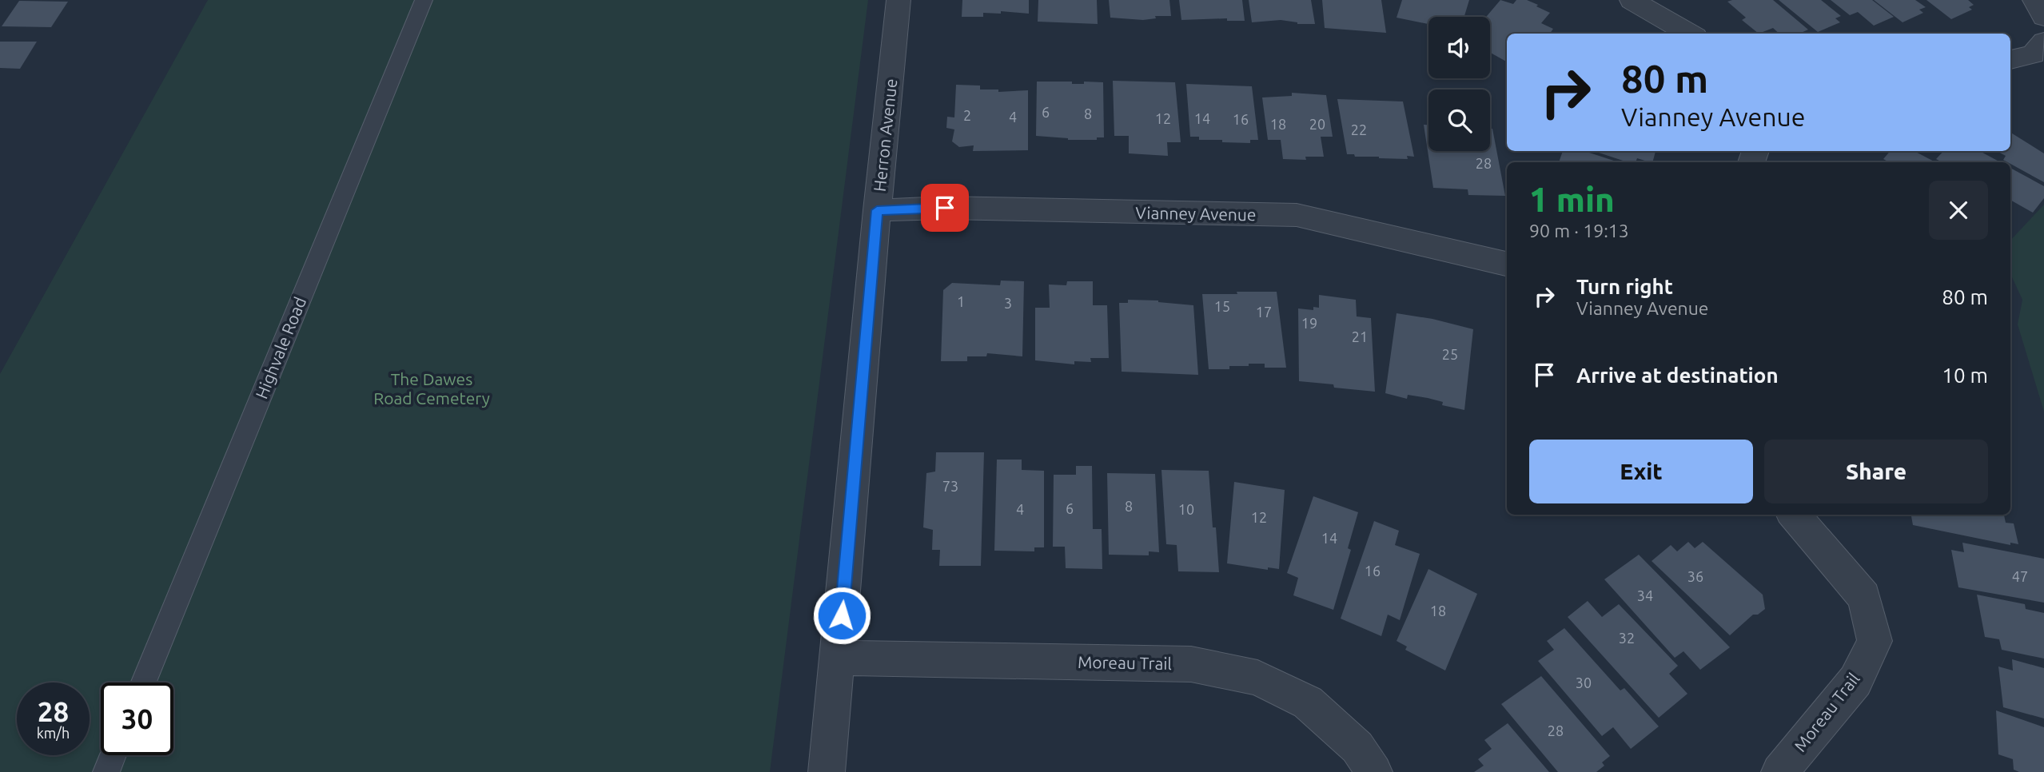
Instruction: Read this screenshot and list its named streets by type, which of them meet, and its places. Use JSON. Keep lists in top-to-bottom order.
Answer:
{
  "streets": {
    "street": ["Herron Avenue", "Vianney Avenue", "Moreau Trail"],
    "lane": ["Highvale Road"]
  },
  "crossings": [
    ["Herron Avenue", "Vianney Avenue"],
    ["Herron Avenue", "Moreau Trail"]
  ],
  "parks": ["The Dawes Road Cemetery"],
  "house_numbers": [
    "6",
    "8",
    "2",
    "4",
    "12",
    "14",
    "16",
    "18",
    "20",
    "22",
    "28",
    "1",
    "3",
    "15",
    "17",
    "19",
    "21",
    "25",
    "73",
    "8",
    "6",
    "4",
    "10",
    "12",
    "14",
    "16",
    "36",
    "47",
    "34",
    "18",
    "32",
    "30",
    "28"
  ],
  "page": {
    "turn": ["80 m", "Vianney Avenue"],
    "heading": ["1 min", "90 m · 19:13"],
    "list": [
      {
        "name": "Turn right",
        "note": "Vianney Avenue",
        "value": "80 m"
      },
      {
        "name": "Arrive at destination",
        "value": "10 m"
      }
    ],
    "buttons": ["Exit", "Share"],
    "speed": "28 km/h",
    "limit": "30"
  }
}
